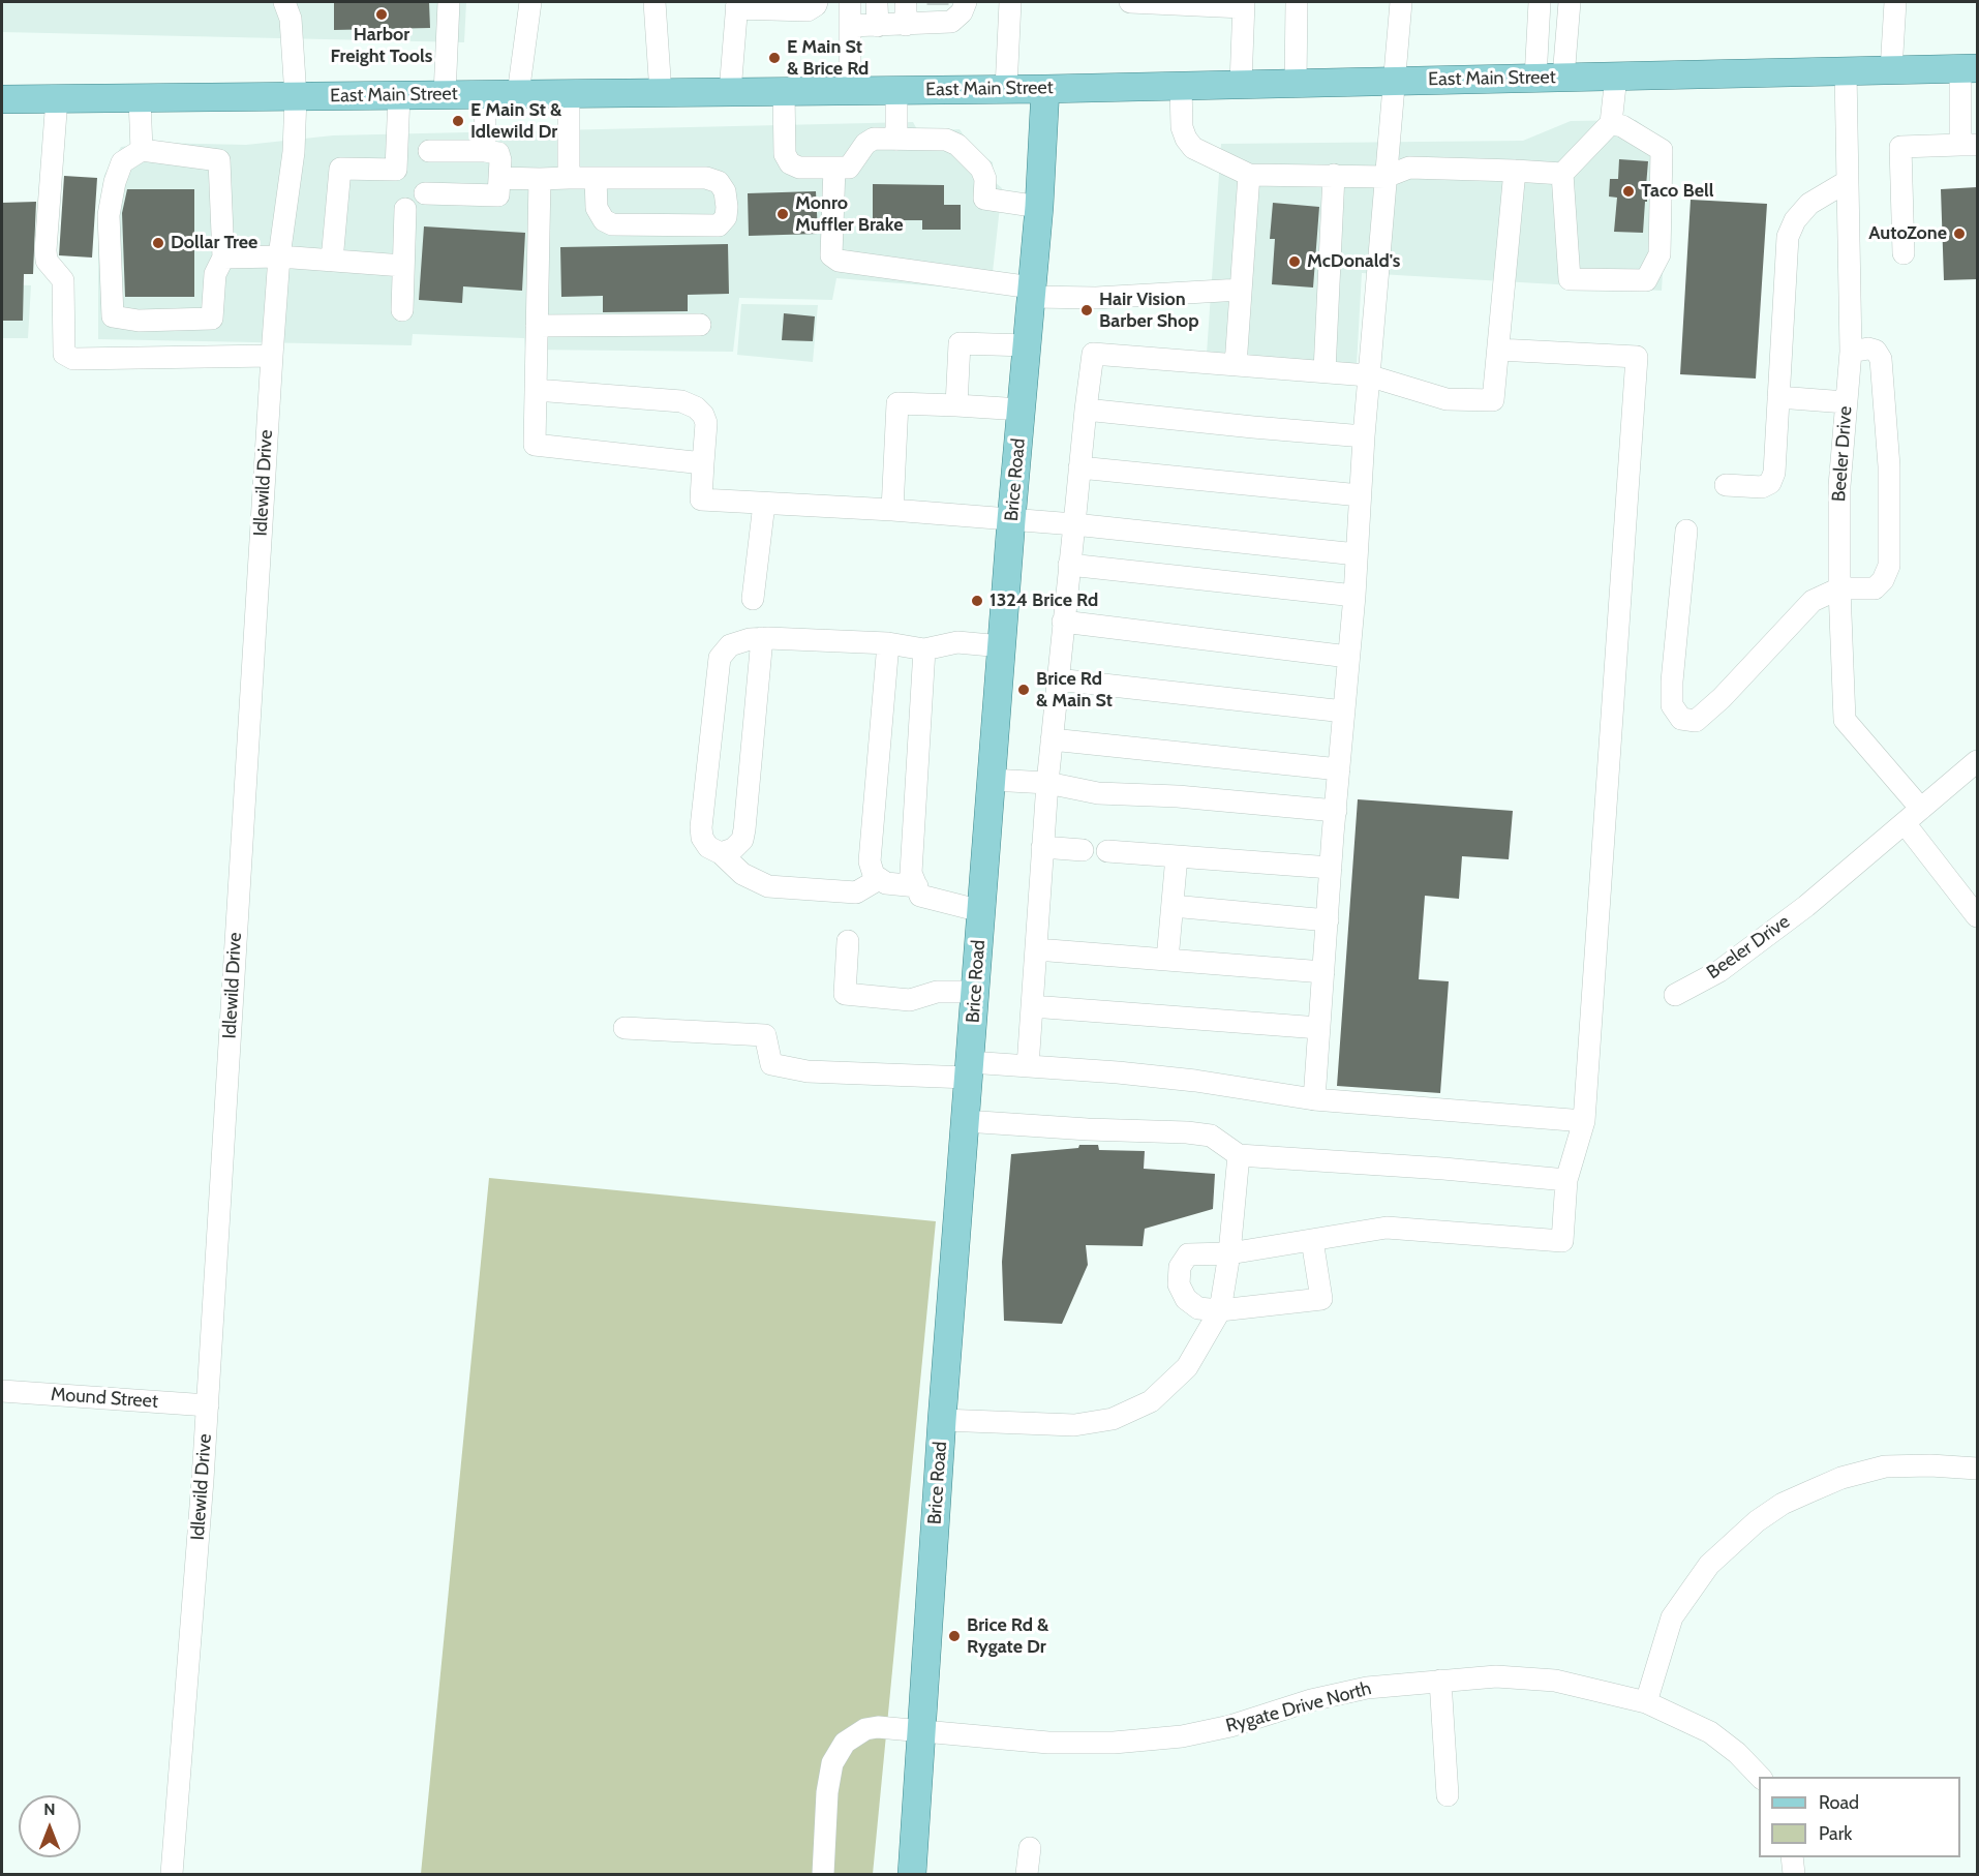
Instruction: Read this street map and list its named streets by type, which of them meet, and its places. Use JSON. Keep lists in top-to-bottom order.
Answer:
{
  "streets": {
    "main road": ["East Main Street", "Brice Road"],
    "street": [
      "Beeler Drive",
      "Idlewild Drive",
      "Mound Street",
      "Rygate Drive North"
    ]
  },
  "crossings": [
    ["East Main Street", "Beeler Drive"],
    ["East Main Street", "Brice Road"],
    ["East Main Street", "Idlewild Drive"],
    ["Brice Road", "Rygate Drive North"],
    ["Idlewild Drive", "Mound Street"]
  ],
  "places": [
    "Harbor Freight Tools",
    "E Main St & Brice Rd",
    "E Main St & Idlewild Dr",
    "Taco Bell",
    "Monro Muffler Brake",
    "AutoZone",
    "Dollar Tree",
    "McDonald's",
    "Hair Vision Barber Shop",
    "1324 Brice Rd",
    "Brice Rd & Main St",
    "Brice Rd & Rygate Dr"
  ],
  "legend": ["Road", "Park"],
  "north": "top"
}
